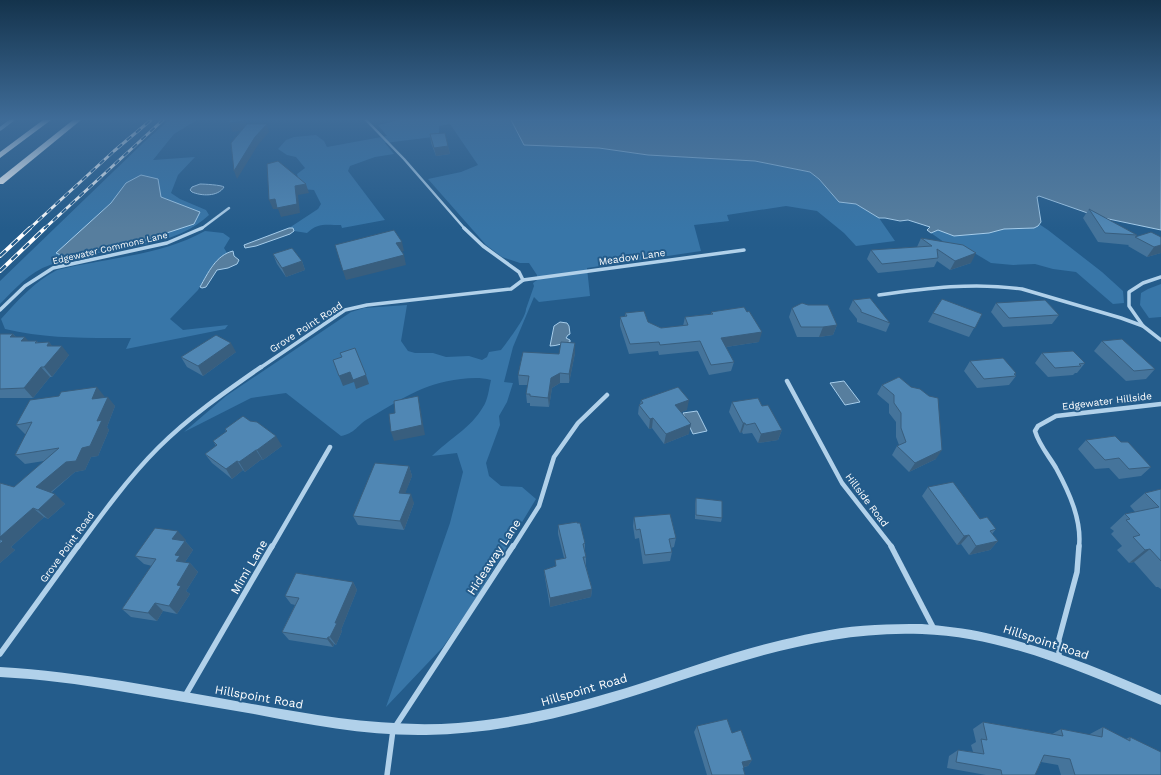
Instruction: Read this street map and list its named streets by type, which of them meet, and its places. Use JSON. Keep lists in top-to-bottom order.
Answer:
{
  "streets": {
    "street": [
      "Edgewater Commons Lane",
      "Meadow Lane",
      "Grove Point Road",
      "Edgewater Hillside",
      "Hillside Road",
      "Hideaway Lane",
      "Mimi Lane",
      "Hillspoint Road"
    ]
  },
  "crossings": [
    ["Meadow Lane", "Grove Point Road"],
    ["Edgewater Hillside", "Hillspoint Road"],
    ["Hillside Road", "Hillspoint Road"],
    ["Hideaway Lane", "Hillspoint Road"],
    ["Mimi Lane", "Hillspoint Road"]
  ]
}
